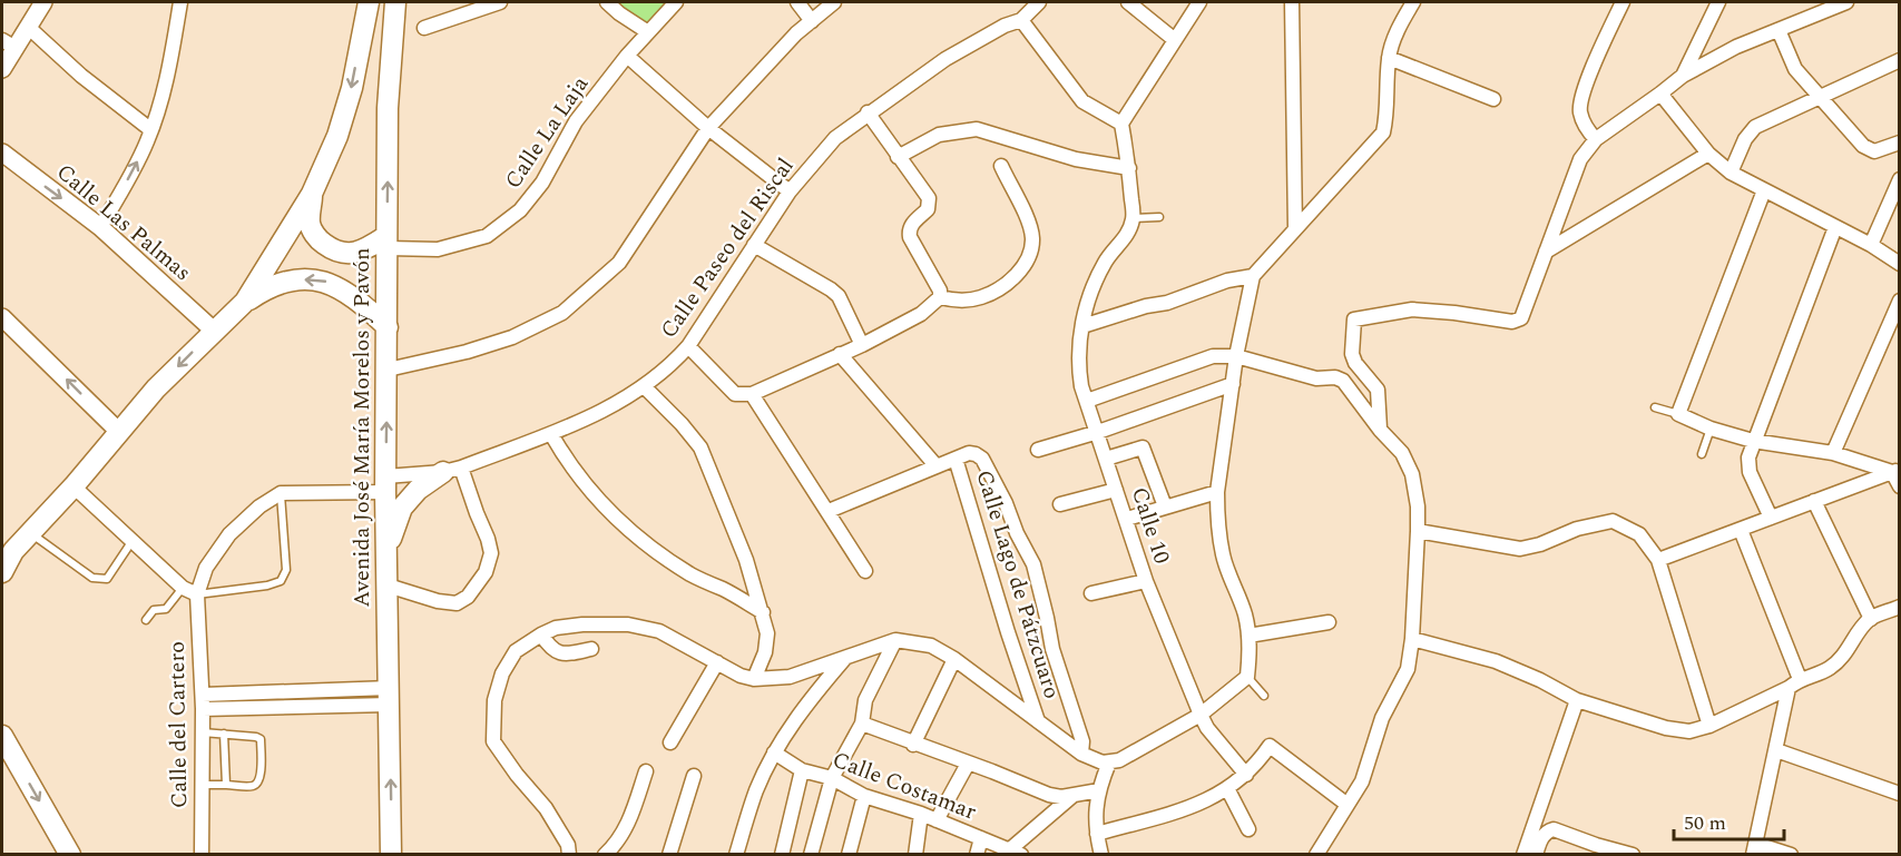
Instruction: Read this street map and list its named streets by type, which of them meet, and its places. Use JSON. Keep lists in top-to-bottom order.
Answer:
{
  "streets": {
    "main road": ["Avenida José María Morelos y Pavón"],
    "street": [
      "Calle La Laja",
      "Calle Las Palmas",
      "Calle Paseo del Riscal",
      "Calle 10",
      "Calle Lago de Pátzcuaro",
      "Calle del Cartero",
      "Calle Costamar"
    ]
  },
  "crossings": [
    ["Calle La Laja", "Avenida José María Morelos y Pavón"],
    ["Calle Paseo del Riscal", "Avenida José María Morelos y Pavón"]
  ],
  "scale_bar": "50 m"
}
